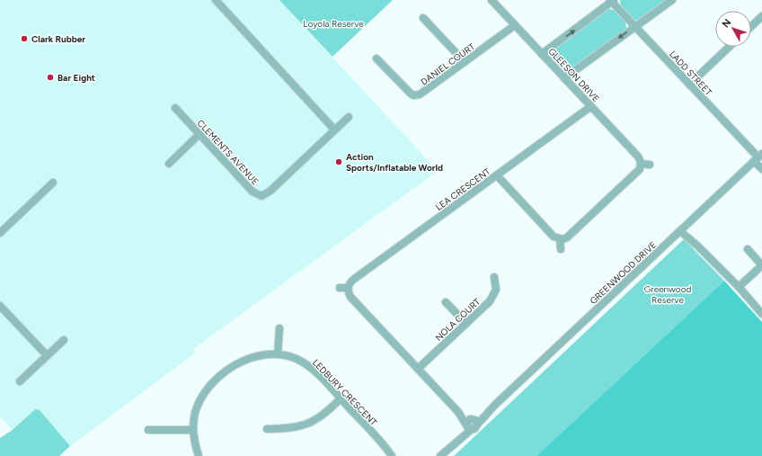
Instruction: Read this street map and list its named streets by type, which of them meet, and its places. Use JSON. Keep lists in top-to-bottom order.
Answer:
{
  "streets": {
    "street": [
      "DANIEL COURT",
      "LADD STREET",
      "GLEESON DRIVE",
      "CLEMENTS AVENUE",
      "LEA CRESCENT",
      "GREENWOOD DRIVE",
      "NOLA COURT",
      "LEDBURY CRESCENT"
    ]
  },
  "crossings": [
    ["DANIEL COURT", "GLEESON DRIVE"],
    ["LADD STREET", "GREENWOOD DRIVE"],
    ["GLEESON DRIVE", "LEA CRESCENT"]
  ],
  "parks": ["Loyola Reserve", "Greenwood Reserve"],
  "places": ["Clark Rubber", "Bar Eight", "Action Sports/Inflatable World"],
  "north": "top left"
}
